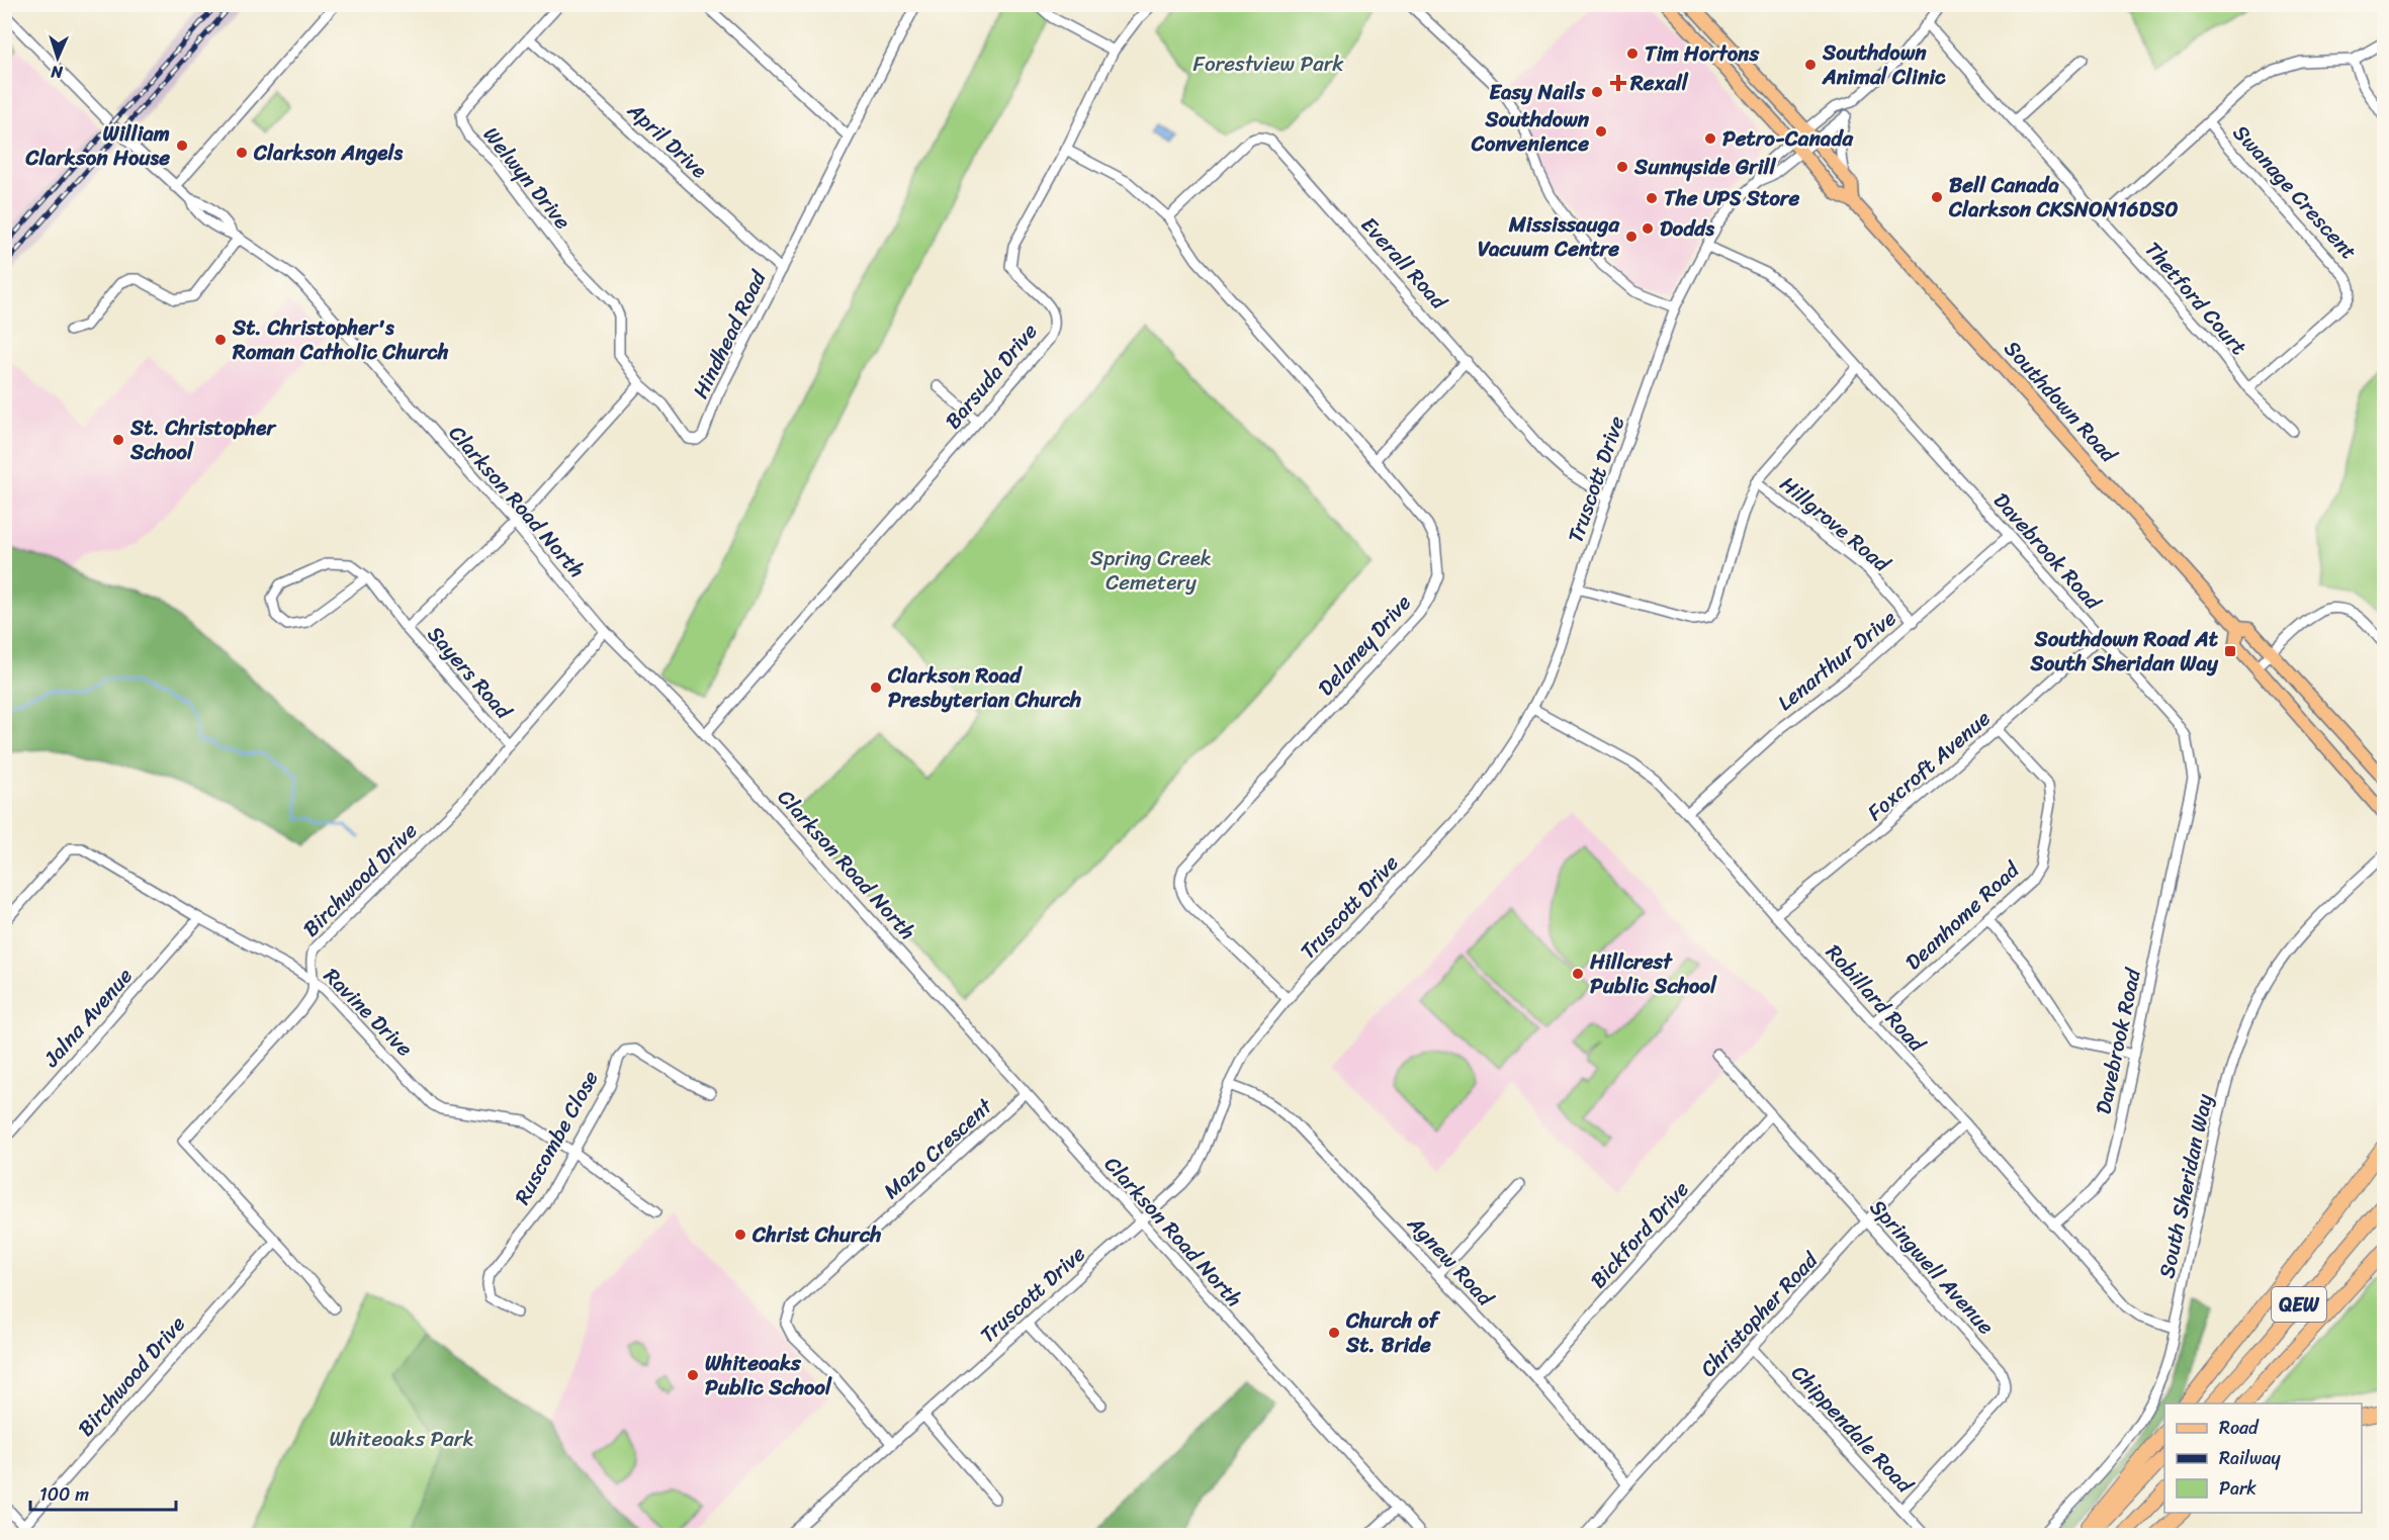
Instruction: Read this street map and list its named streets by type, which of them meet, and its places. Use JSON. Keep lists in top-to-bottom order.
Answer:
{
  "streets": {
    "highway": ["QEW"],
    "main road": ["Southdown Road"],
    "street": [
      "April Drive",
      "Welwyn Drive",
      "Swanage Crescent",
      "Everall Road",
      "Thetford Court",
      "Hindhead Road",
      "Barsuda Drive",
      "Truscott Drive",
      "Clarkson Road North",
      "Hillgrove Road",
      "Davebrook Road",
      "Delaney Drive",
      "Lenarthur Drive",
      "Sayers Road",
      "Foxcroft Avenue",
      "Birchwood Drive",
      "Deanhome Road",
      "Robillard Road",
      "Ravine Drive",
      "Jalna Avenue",
      "Ruscombe Close",
      "Mazo Crescent",
      "South Sheridan Way",
      "Bickford Drive",
      "Agnew Road",
      "Springwell Avenue",
      "Christopher Road",
      "Chippendale Road"
    ]
  },
  "crossings": [
    ["April Drive", "Welwyn Drive"],
    ["April Drive", "Hindhead Road"],
    ["Welwyn Drive", "Hindhead Road"],
    ["Swanage Crescent", "Thetford Court"],
    ["Everall Road", "Truscott Drive"],
    ["Everall Road", "Delaney Drive"],
    ["Thetford Court", "Truscott Drive"],
    ["Barsuda Drive", "Clarkson Road North"],
    ["Barsuda Drive", "Delaney Drive"],
    ["Southdown Road", "Truscott Drive"],
    ["Truscott Drive", "Clarkson Road North"],
    ["Truscott Drive", "Davebrook Road"],
    ["Truscott Drive", "Delaney Drive"],
    ["Truscott Drive", "Robillard Road"],
    ["Truscott Drive", "Mazo Crescent"],
    ["Truscott Drive", "Agnew Road"],
    ["Clarkson Road North", "Sayers Road"],
    ["Clarkson Road North", "Birchwood Drive"],
    ["Clarkson Road North", "Mazo Crescent"],
    ["Hillgrove Road", "Lenarthur Drive"],
    ["Davebrook Road", "Lenarthur Drive"],
    ["Davebrook Road", "Foxcroft Avenue"],
    ["Davebrook Road", "Robillard Road"],
    ["Lenarthur Drive", "Robillard Road"],
    ["Sayers Road", "Birchwood Drive"],
    ["Foxcroft Avenue", "Deanhome Road"],
    ["Foxcroft Avenue", "Robillard Road"],
    ["Birchwood Drive", "Ravine Drive"],
    ["Deanhome Road", "Robillard Road"],
    ["Robillard Road", "South Sheridan Way"],
    ["Robillard Road", "Christopher Road"],
    ["Ravine Drive", "Jalna Avenue"],
    ["Ravine Drive", "Ruscombe Close"],
    ["Bickford Drive", "Agnew Road"],
    ["Bickford Drive", "Springwell Avenue"],
    ["Agnew Road", "Christopher Road"],
    ["Springwell Avenue", "Christopher Road"],
    ["Springwell Avenue", "Chippendale Road"],
    ["Christopher Road", "Chippendale Road"]
  ],
  "parks": ["Forestview Park", "Spring Creek Cemetery", "Whiteoaks Park"],
  "places": {
    "other": [
      "Tim Hortons",
      "Southdown Animal Clinic",
      "Easy Nails",
      "Southdown Convenience",
      "Petro-Canada",
      "William Clarkson House",
      "Clarkson Angels",
      "Sunnyside Grill",
      "Bell Canada Clarkson CKSNON16DS0",
      "The UPS Store",
      "Dodds",
      "Mississauga Vacuum Centre",
      "St. Christopher's Roman Catholic Church",
      "St. Christopher School",
      "Clarkson Road Presbyterian Church",
      "Hillcrest Public School",
      "Christ Church",
      "Church of St. Bride",
      "Whiteoaks Public School"
    ],
    "health": ["Rexall"],
    "transit": ["Southdown Road At South Sheridan Way"]
  },
  "legend": ["Road", "Railway", "Park"],
  "scale_bar": "100 m",
  "north": "bottom"
}
